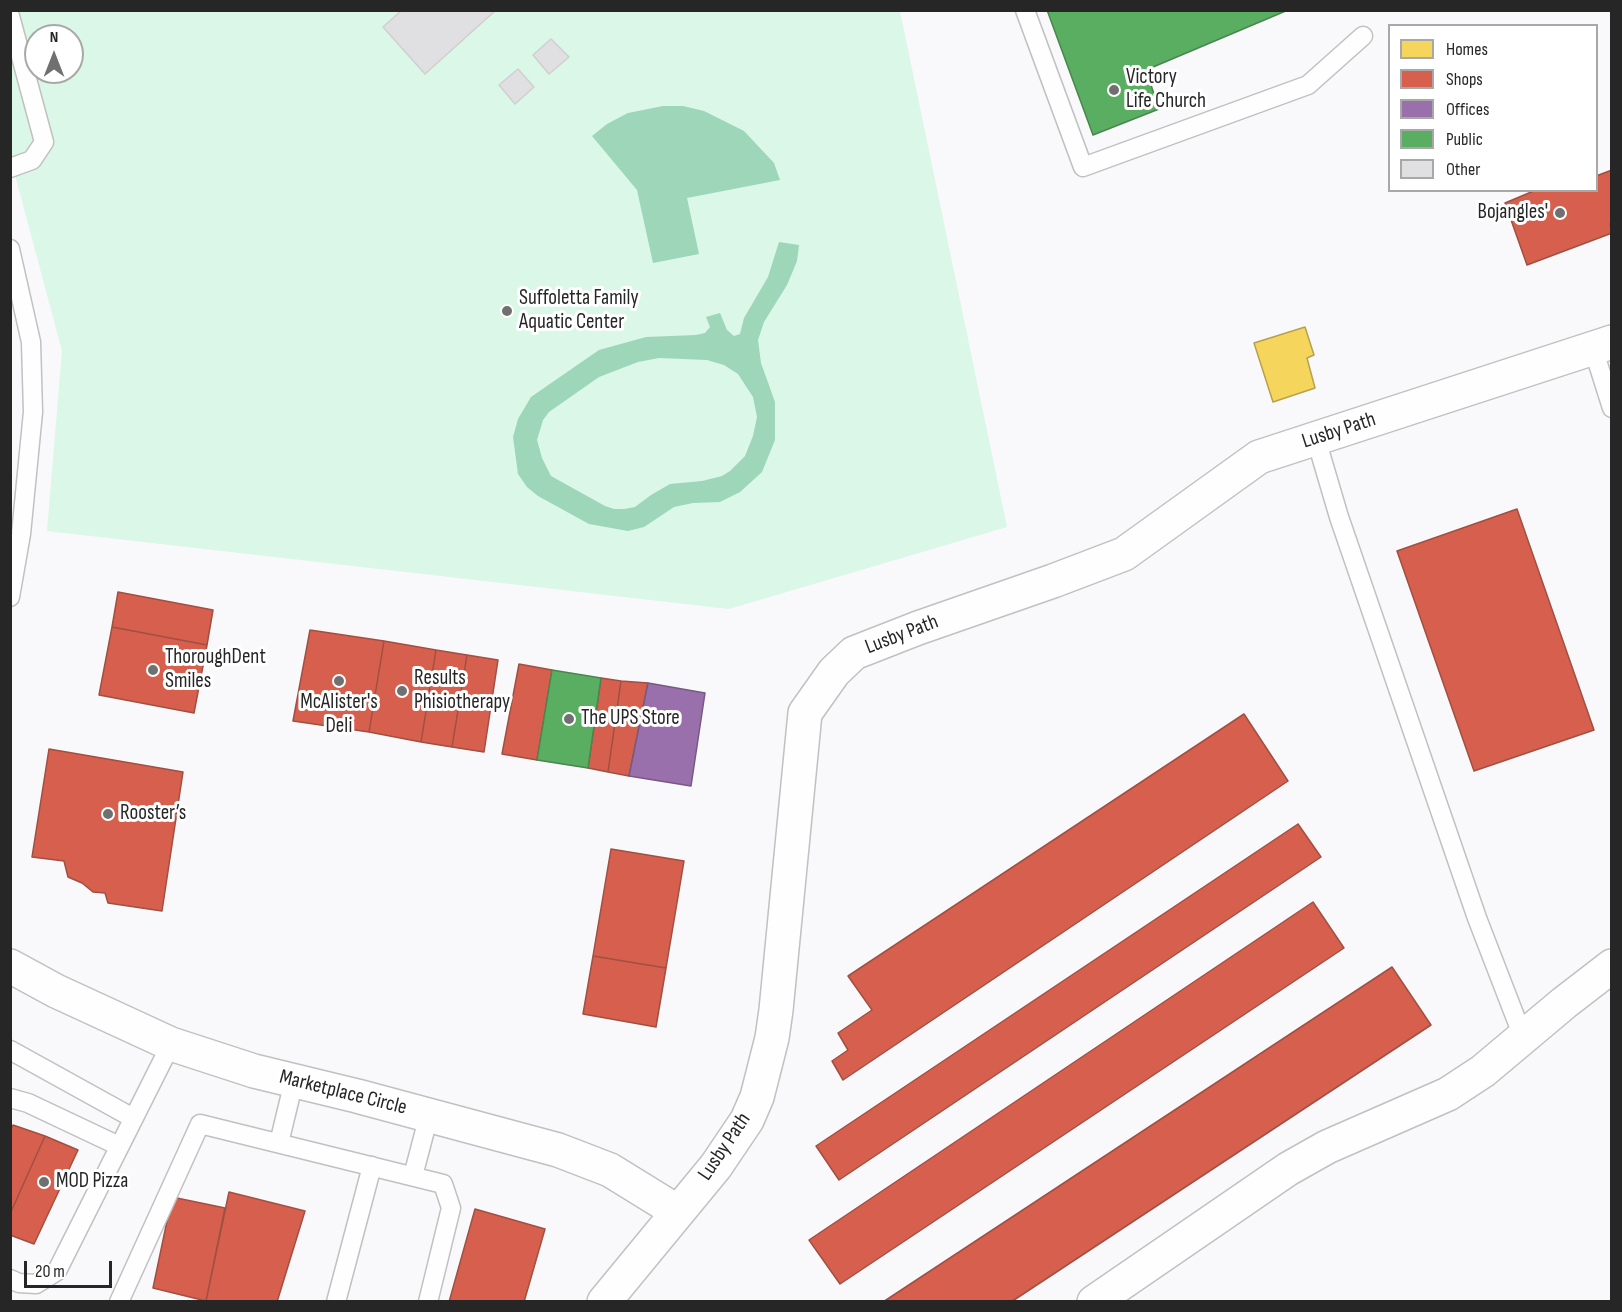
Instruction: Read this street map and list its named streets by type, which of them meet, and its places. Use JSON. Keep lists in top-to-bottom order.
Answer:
{
  "streets": {
    "street": ["Lusby Path", "Marketplace Circle"]
  },
  "crossings": [
    ["Lusby Path", "Marketplace Circle"]
  ],
  "places": [
    "Victory Life Church",
    "Bojangles'",
    "Suffoletta Family Aquatic Center",
    "ThoroughDent Smiles",
    "McAlister's Deli",
    "Results Phisiotherapy",
    "The UPS Store",
    "Rooster’s",
    "MOD Pizza"
  ],
  "legend": [
    "Homes",
    "Shops",
    "Offices",
    "Public",
    "Other"
  ],
  "scale_bar": "20 m",
  "north": "top"
}
